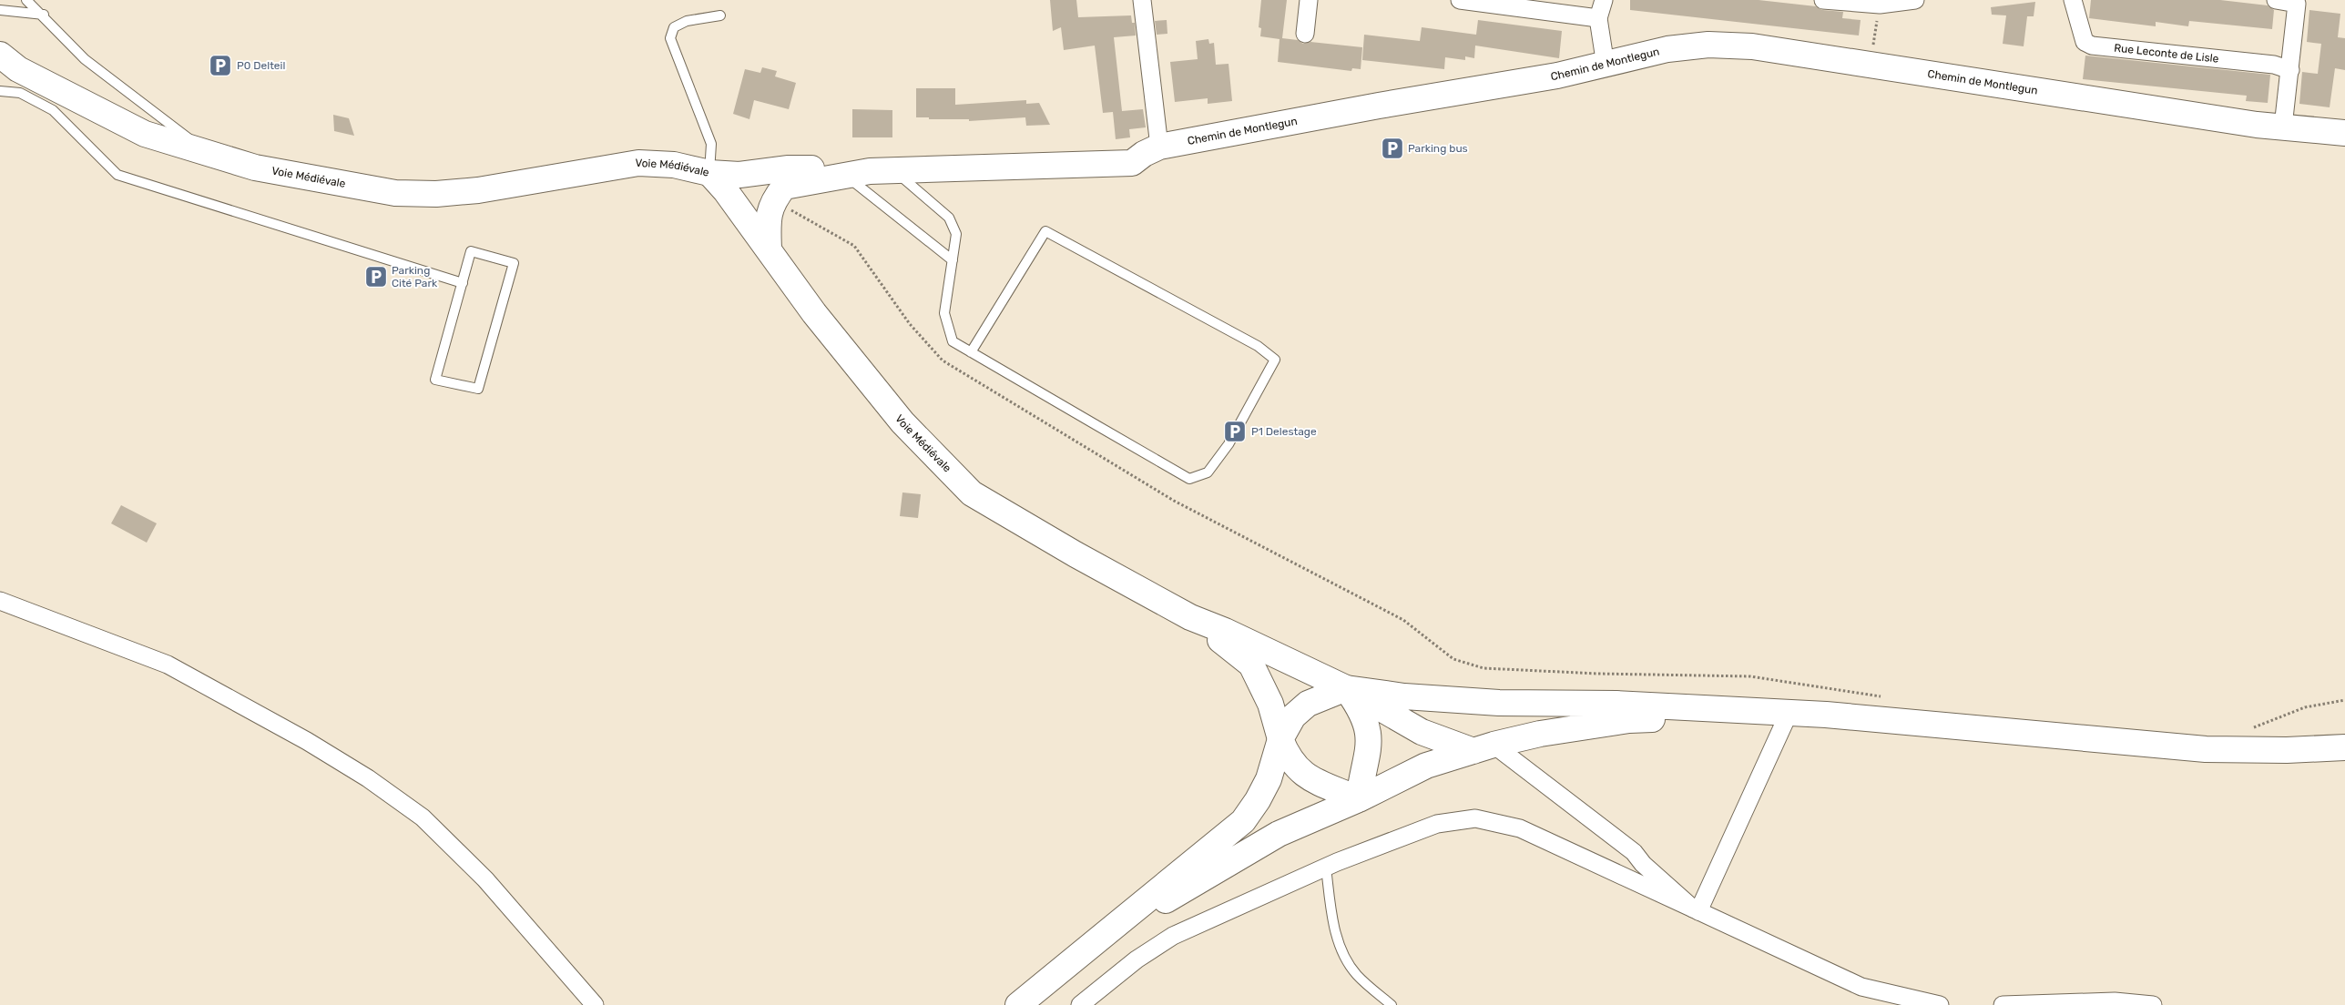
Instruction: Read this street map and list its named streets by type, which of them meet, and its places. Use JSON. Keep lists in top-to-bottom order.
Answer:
{
  "streets": {
    "street": ["Rue Leconte de Lisle", "Chemin de Montlegun", "Voie Médiévale"]
  },
  "crossings": [
    ["Chemin de Montlegun", "Voie Médiévale"]
  ],
  "places": {
    "parking": [
      "P0 Delteil",
      "Parking bus",
      "Parking Cité Park",
      "P1 Delestage"
    ]
  }
}
